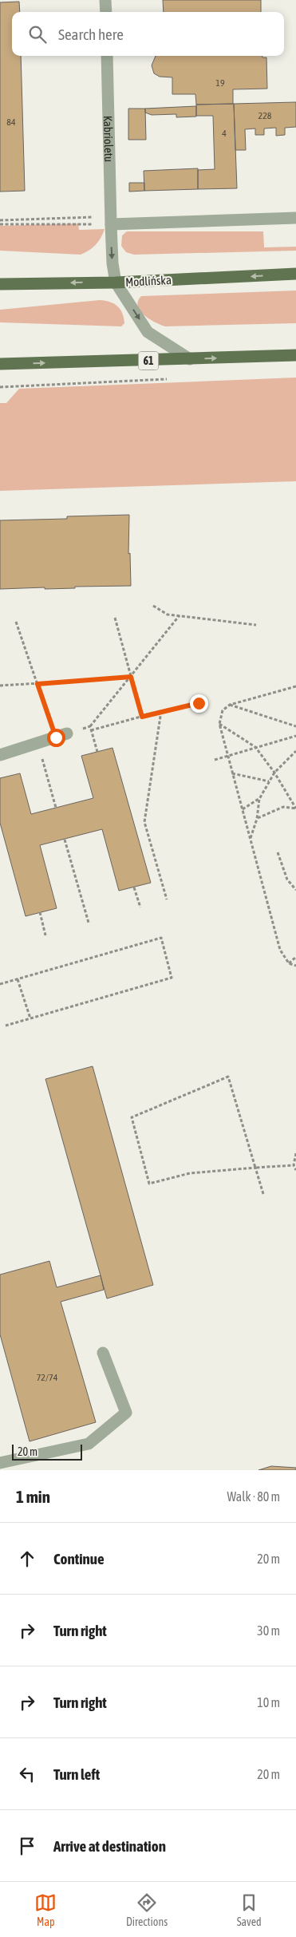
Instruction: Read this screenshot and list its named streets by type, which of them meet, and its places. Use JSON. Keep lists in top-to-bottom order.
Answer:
{
  "streets": {
    "main road": ["Modlińska", "61"],
    "street": ["Kabrioletu"]
  },
  "crossings": [
    ["Kabrioletu", "Modlińska"]
  ],
  "house_numbers": [
    "19",
    "228",
    "84",
    "4",
    "72/74"
  ],
  "scale_bar": "20 m",
  "page": {
    "search": "Search here",
    "scale": "20 m",
    "heading": ["1 min", "Walk · 80 m"],
    "list": [
      ["Continue", "20 m"],
      ["Turn right", "30 m"],
      ["Turn right", "10 m"],
      ["Turn left", "20 m"],
      "Arrive at destination"
    ],
    "nav": ["Map", "Directions", "Saved"]
  }
}
